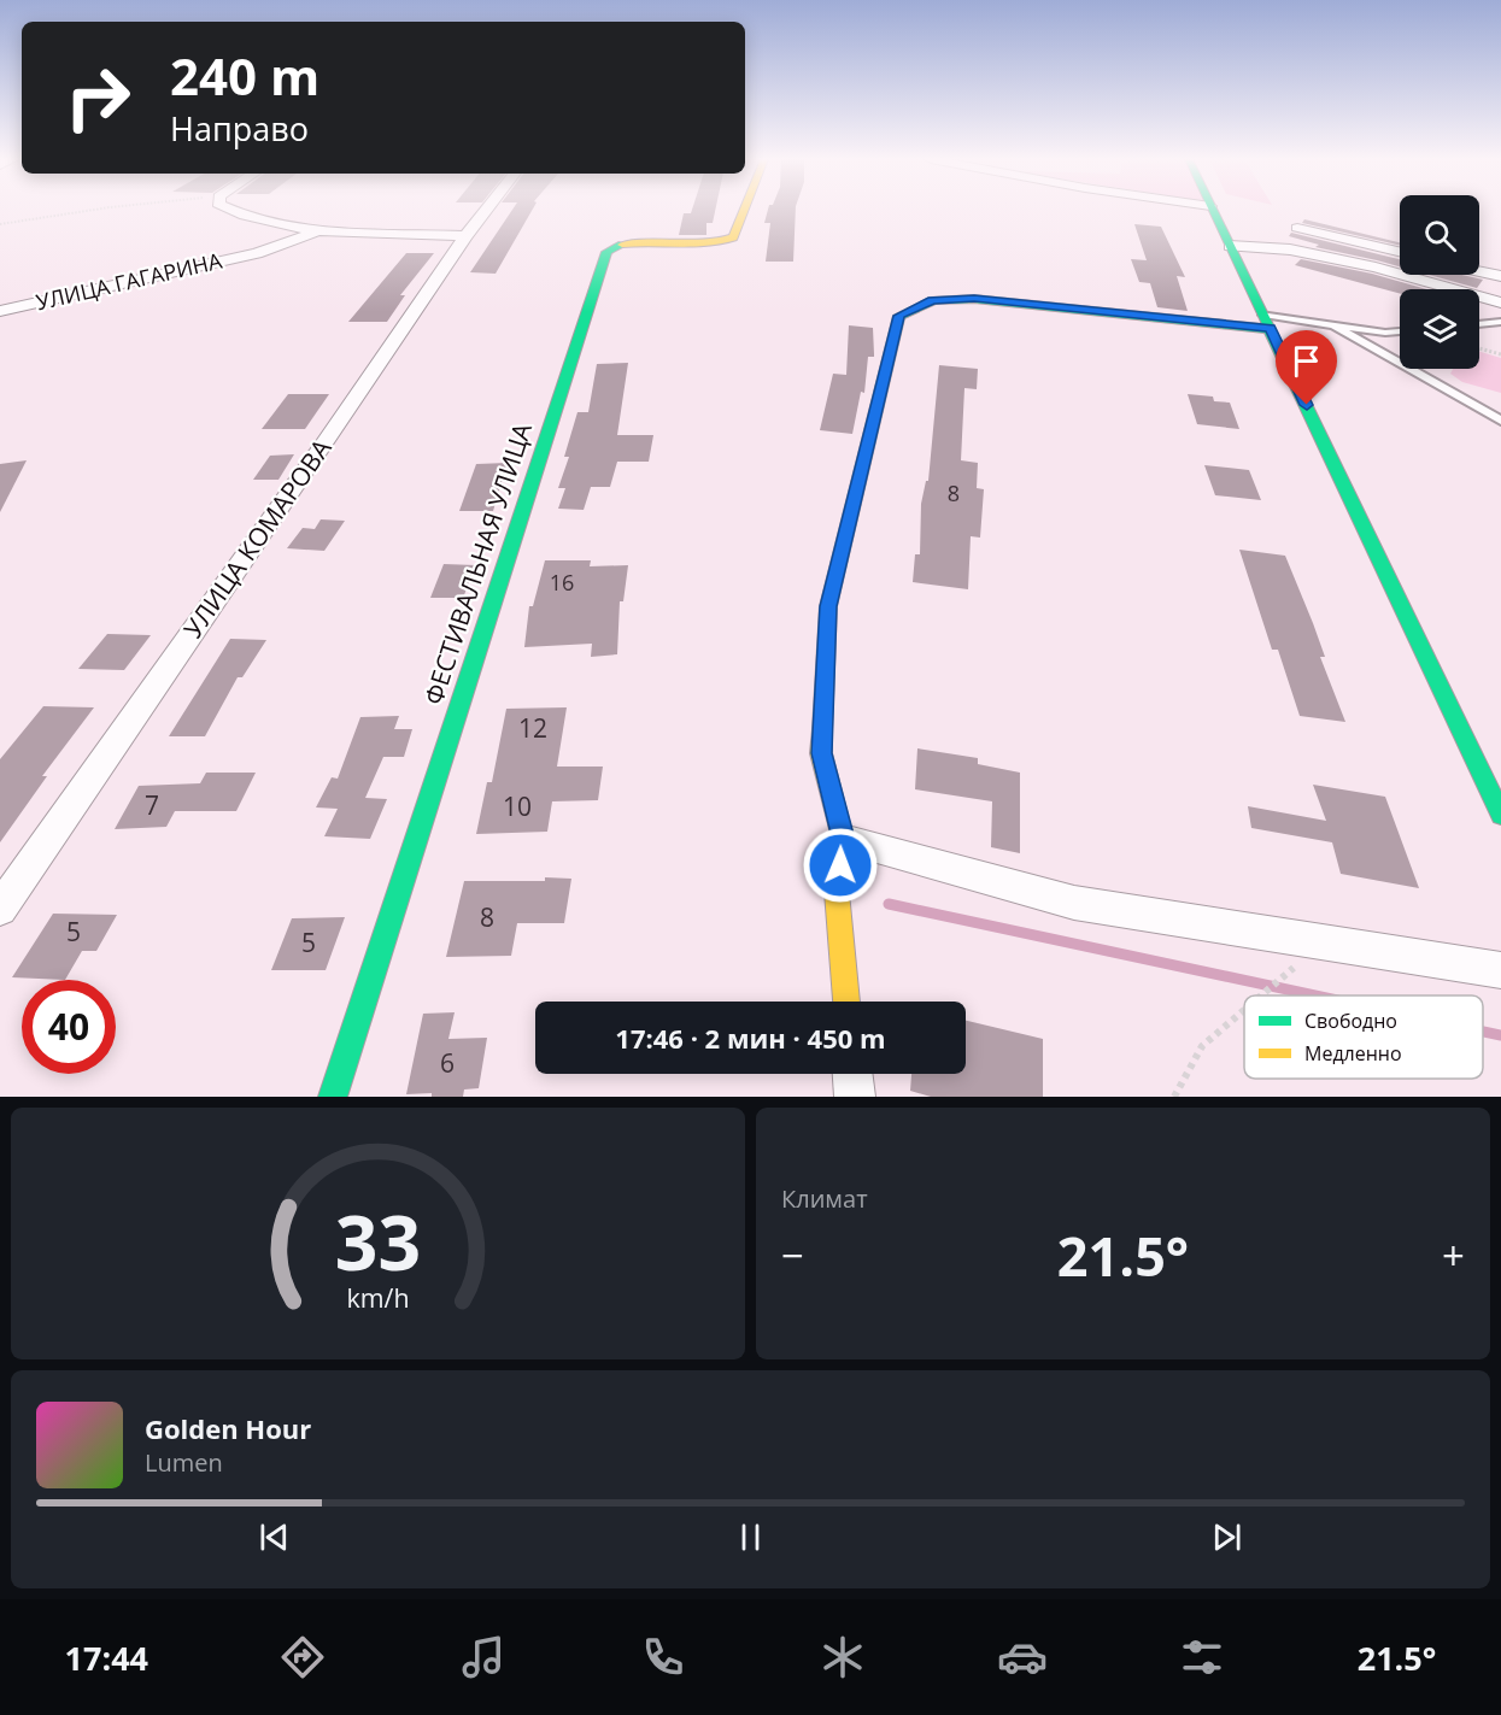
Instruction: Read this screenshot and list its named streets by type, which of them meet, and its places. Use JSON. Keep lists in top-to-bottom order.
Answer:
{
  "streets": {
    "street": ["УЛИЦА ГАГАРИНА", "УЛИЦА КОМАРОВА", "ФЕСТИВАЛЬНАЯ УЛИЦА"]
  },
  "house_numbers": [
    "8",
    "16",
    "12",
    "7",
    "10",
    "8",
    "5",
    "5",
    "6"
  ],
  "legend": ["Свободно", "Медленно"],
  "page": {
    "turn": ["240 m", "Направо"],
    "limit": "40",
    "trip": "17:46 · 2 мин · 450 m",
    "tile": "Климат",
    "heat": ["−", "21.5°", "+"],
    "song": ["Golden Hour", "Lumen"],
    "tabs": ["17:44", "21.5°"],
    "gauge": ["33", "km/h"]
  }
}
